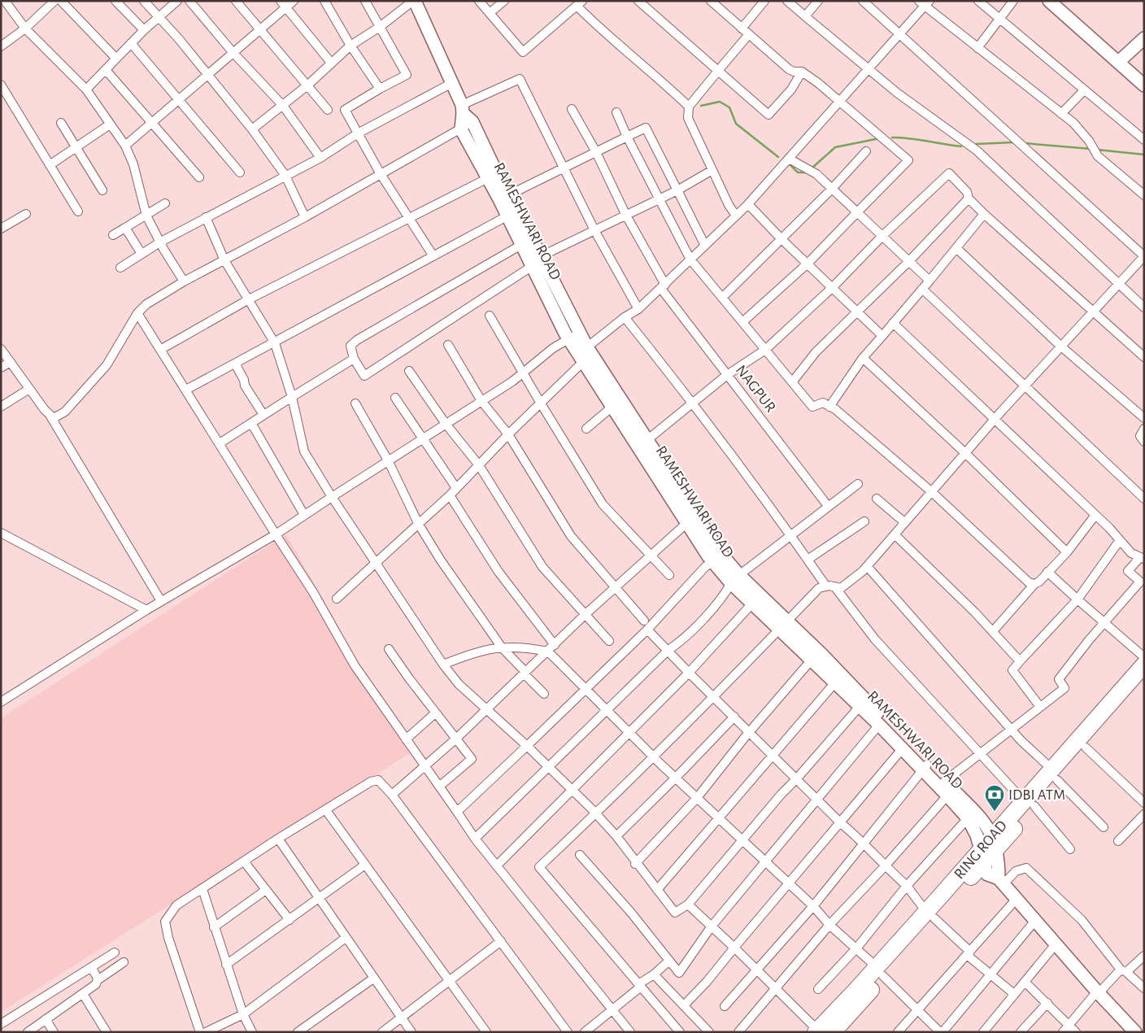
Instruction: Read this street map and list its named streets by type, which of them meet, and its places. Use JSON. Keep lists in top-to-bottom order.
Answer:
{
  "streets": {
    "highway": ["RING ROAD"],
    "main road": ["RAMESHWARI ROAD"],
    "street": ["NAGPUR"]
  },
  "crossings": [
    ["RAMESHWARI ROAD", "RING ROAD"]
  ],
  "places": {
    "bank": ["IDBI ATM"]
  }
}
